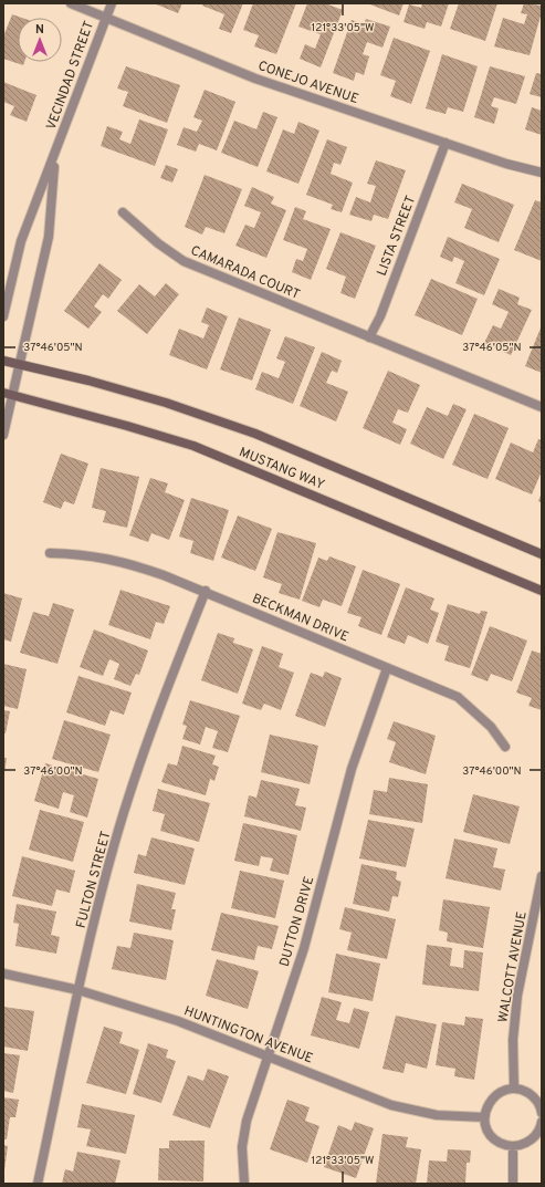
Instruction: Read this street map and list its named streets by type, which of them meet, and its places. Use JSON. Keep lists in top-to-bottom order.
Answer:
{
  "streets": {
    "street": [
      "VECINDAD STREET",
      "CONEJO AVENUE",
      "LISTA STREET",
      "CAMARADA COURT",
      "MUSTANG WAY",
      "BECKMAN DRIVE",
      "FULTON STREET",
      "DUTTON DRIVE",
      "WALCOTT AVENUE",
      "HUNTINGTON AVENUE"
    ]
  },
  "crossings": [
    ["VECINDAD STREET", "CONEJO AVENUE"],
    ["VECINDAD STREET", "MUSTANG WAY"],
    ["CONEJO AVENUE", "LISTA STREET"],
    ["LISTA STREET", "CAMARADA COURT"],
    ["BECKMAN DRIVE", "FULTON STREET"],
    ["BECKMAN DRIVE", "DUTTON DRIVE"],
    ["FULTON STREET", "HUNTINGTON AVENUE"],
    ["DUTTON DRIVE", "HUNTINGTON AVENUE"]
  ],
  "north": "top",
  "coordinates": ["121°33'05\"W", "37°46'05\"N", "37°46'00\"N"]
}
